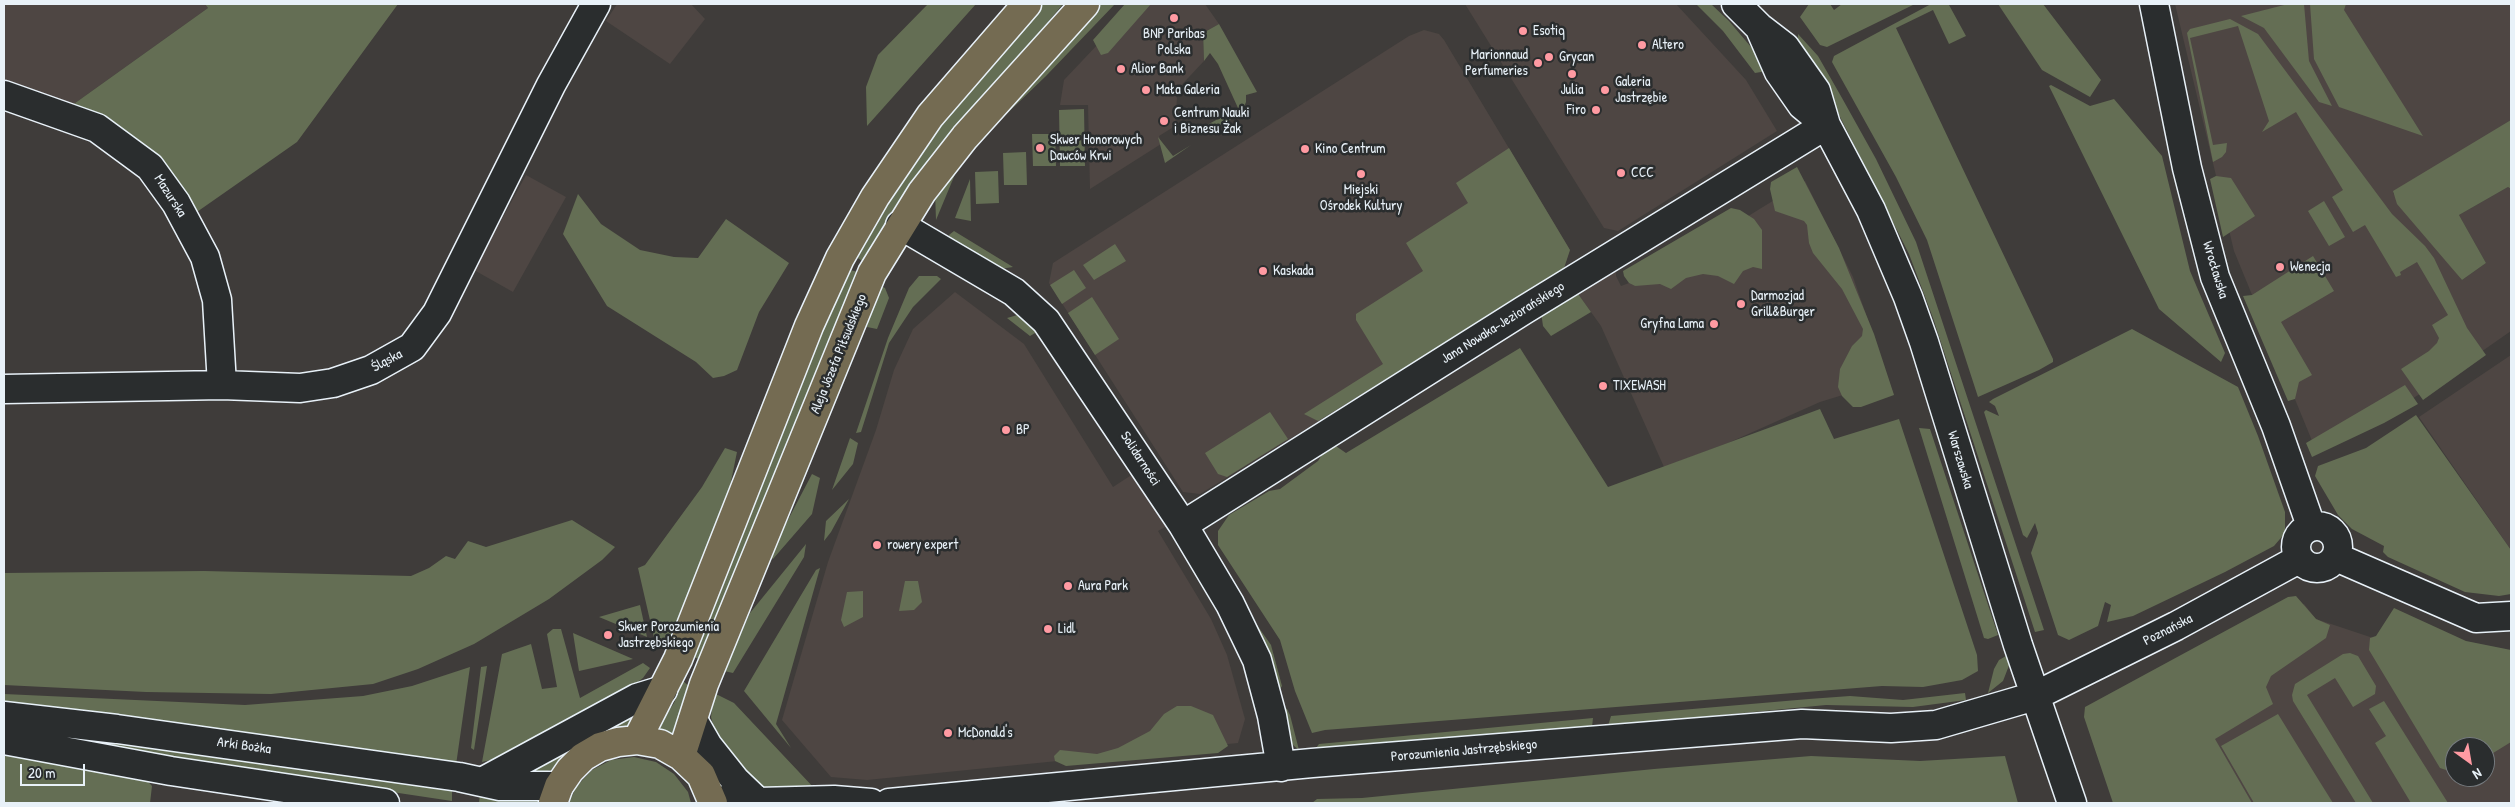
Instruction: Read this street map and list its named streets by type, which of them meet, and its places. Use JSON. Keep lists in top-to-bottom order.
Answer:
{
  "streets": {
    "main road": ["Aleja Józefa Piłsudskiego"],
    "street": [
      "Mazurska",
      "Wrocławska",
      "Jana Nowaka-Jeziorańskiego",
      "Śląska",
      "Solidarności",
      "Warszawska",
      "Poznańska",
      "Arki Bożka",
      "Porozumienia Jastrzębskiego"
    ]
  },
  "crossings": [
    ["Mazurska", "Śląska"],
    ["Wrocławska", "Poznańska"],
    ["Jana Nowaka-Jeziorańskiego", "Solidarności"],
    ["Jana Nowaka-Jeziorańskiego", "Warszawska"],
    ["Aleja Józefa Piłsudskiego", "Solidarności"],
    ["Solidarności", "Porozumienia Jastrzębskiego"],
    ["Warszawska", "Poznańska"],
    ["Warszawska", "Porozumienia Jastrzębskiego"],
    ["Poznańska", "Porozumienia Jastrzębskiego"]
  ],
  "places": [
    "BNP Paribas Polska",
    "Esotiq",
    "Altero",
    "Grycan",
    "Marionnaud Perfumeries",
    "Alior Bank",
    "Julia",
    "Mała Galeria",
    "Galeria Jastrzębie",
    "Firo",
    "Centrum Nauki i Biznesu Żak",
    "Skwer Honorowych Dawców Krwi",
    "Kino Centrum",
    "CCC",
    "Miejski Ośrodek Kultury",
    "Wenecja",
    "Kaskada",
    "Darmozjad Grill&Burger",
    "Gryfna Lama",
    "TIXEWASH",
    "BP",
    "rowery expert",
    "Aura Park",
    "Lidl",
    "Skwer Porozumienia Jastrzębskiego",
    "McDonald's"
  ],
  "scale_bar": "20 m",
  "north": "bottom right"
}
